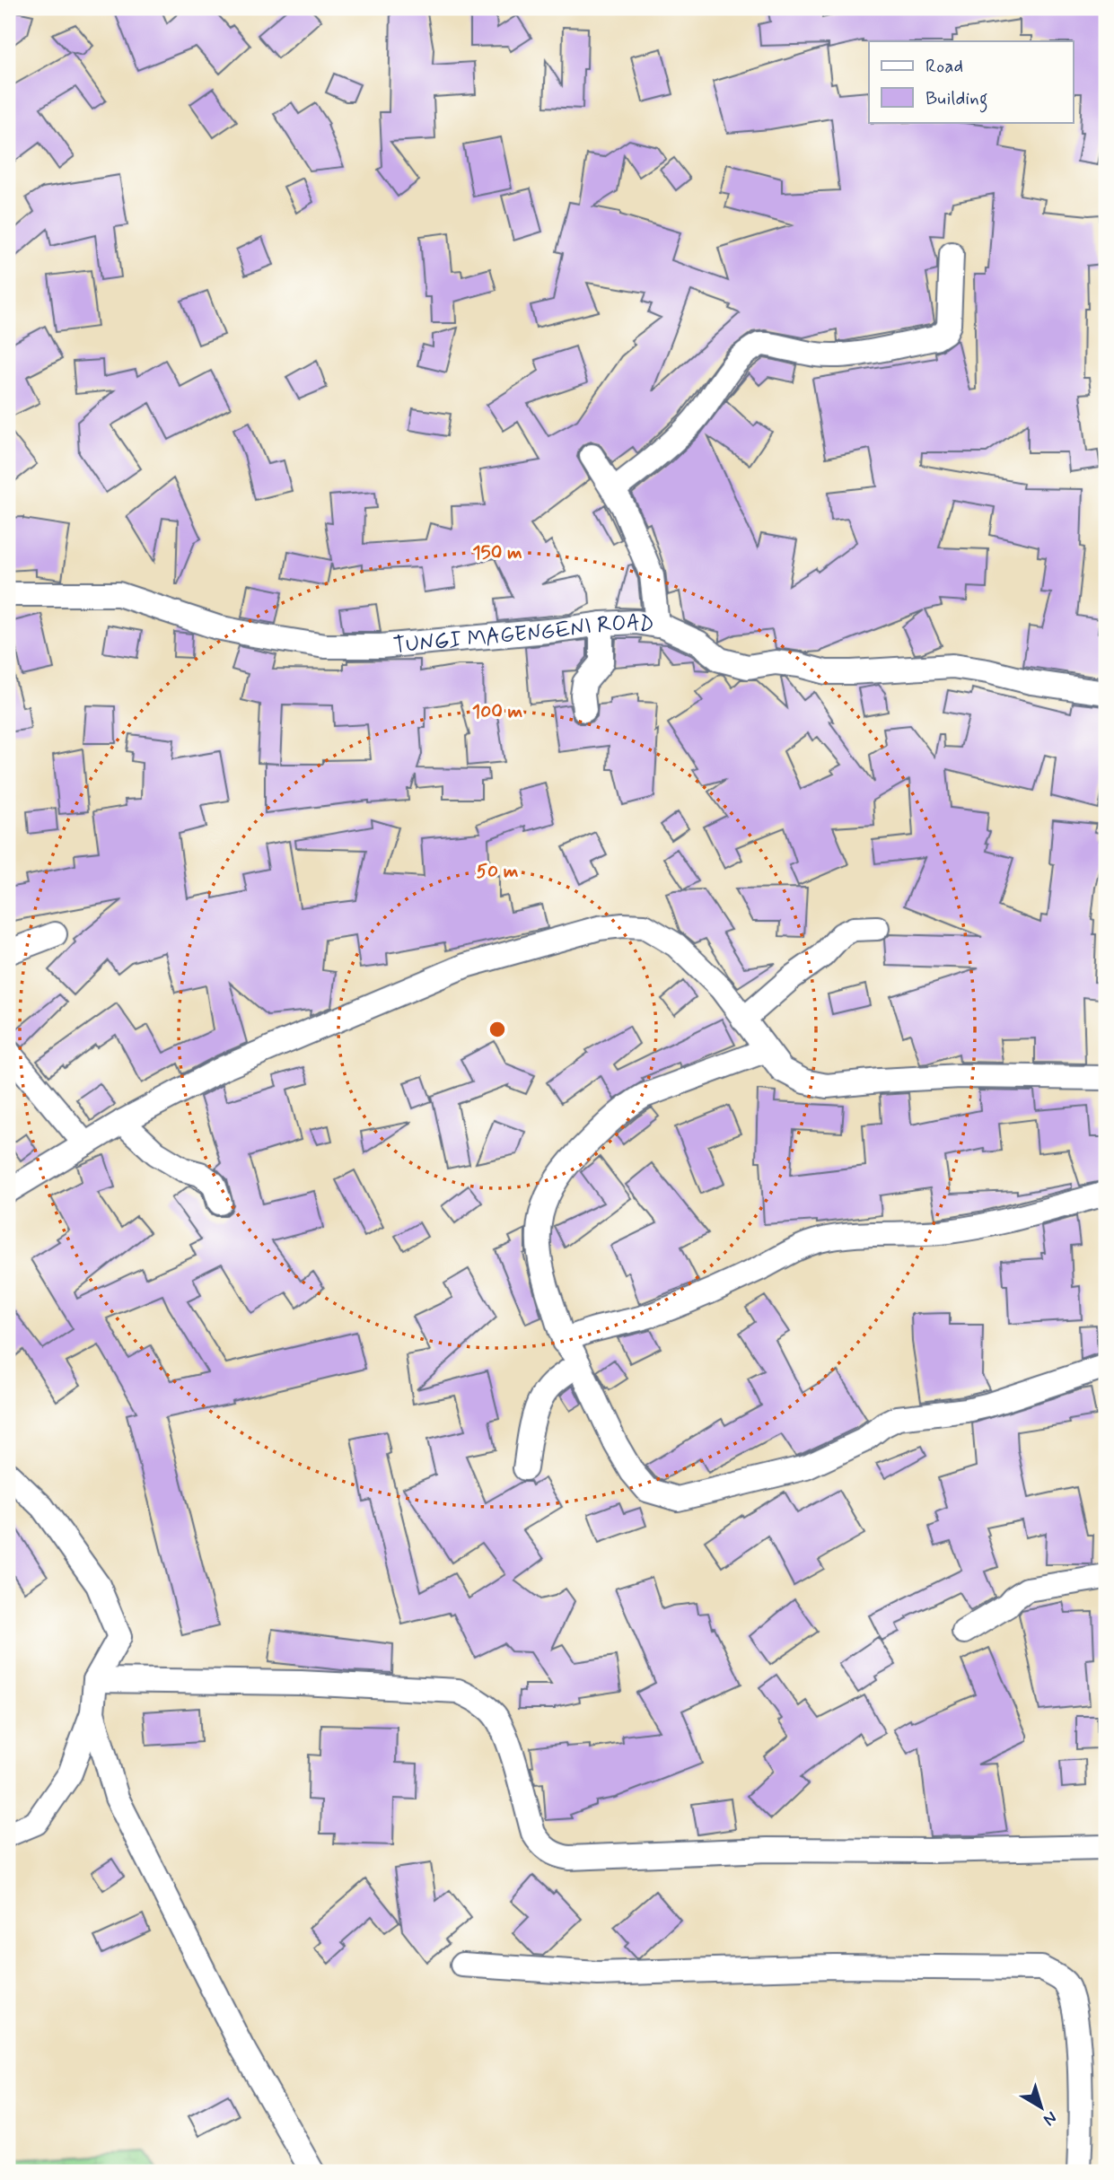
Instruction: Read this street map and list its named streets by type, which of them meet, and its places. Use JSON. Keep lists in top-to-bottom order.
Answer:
{
  "streets": {
    "street": ["TUNGI MAGENGENI ROAD"]
  },
  "legend": ["Road", "Building"],
  "north": "bottom right",
  "rings": ["150 m", "100 m", "50 m"]
}
